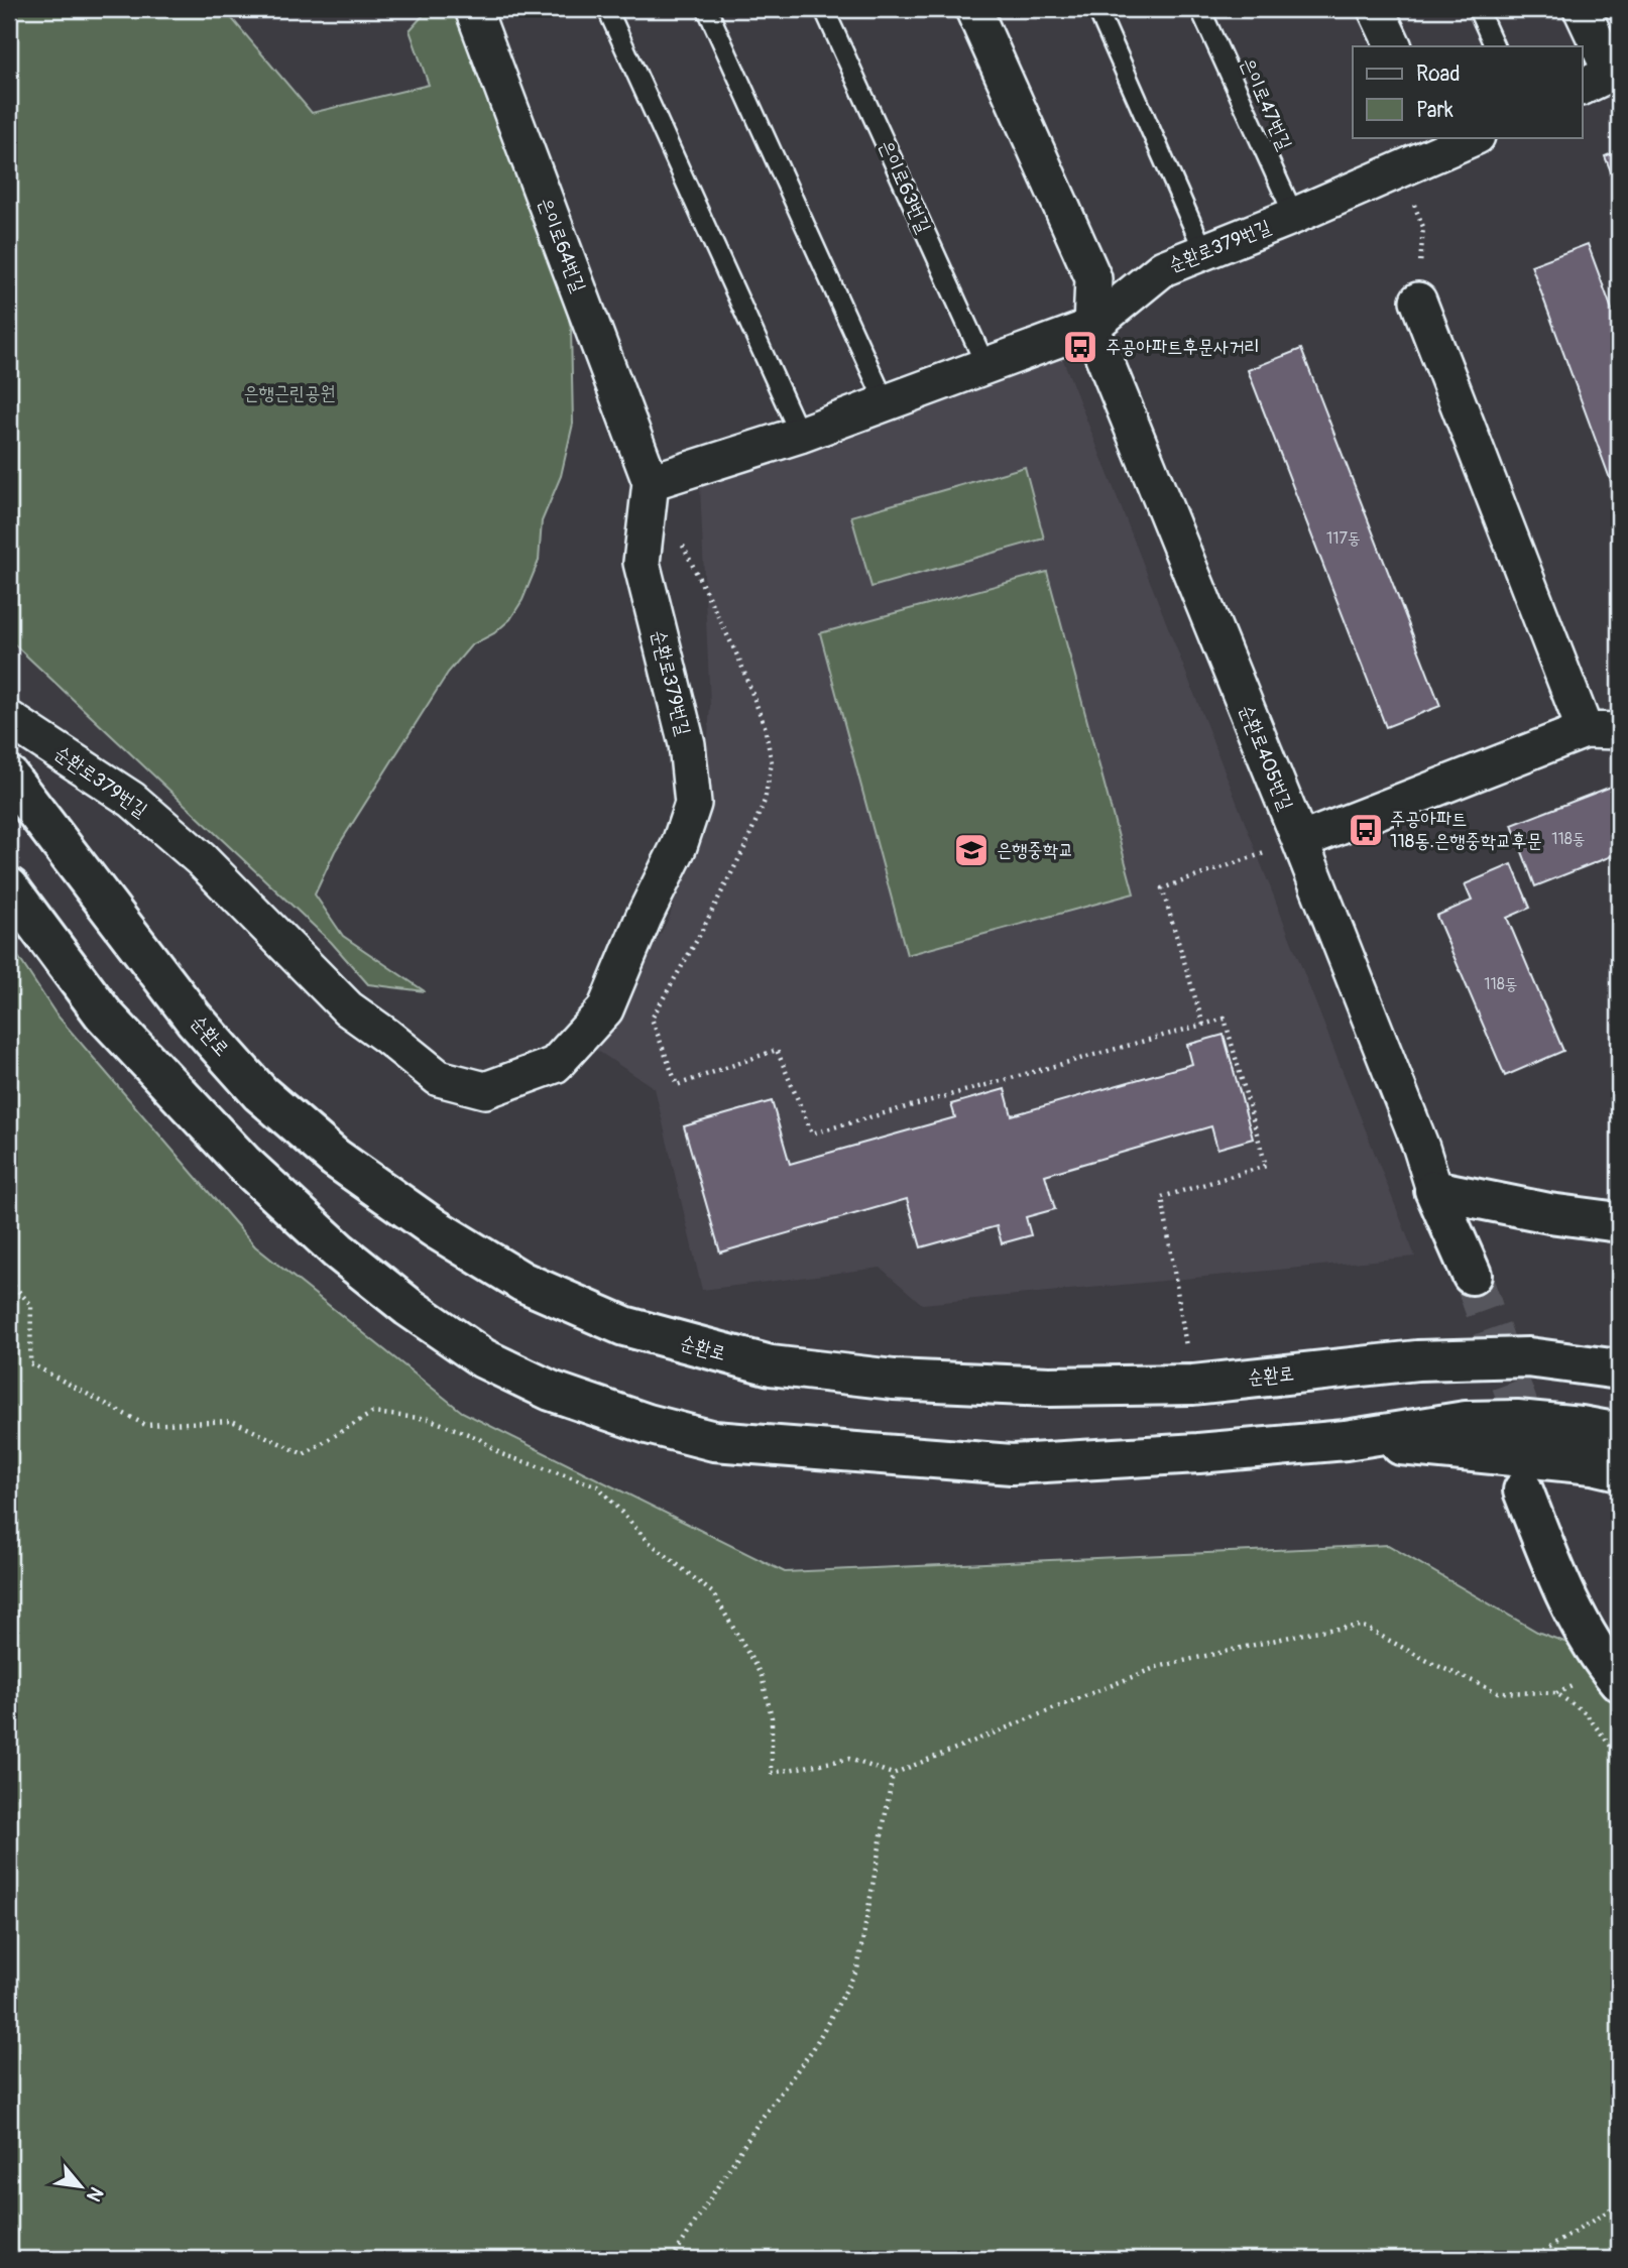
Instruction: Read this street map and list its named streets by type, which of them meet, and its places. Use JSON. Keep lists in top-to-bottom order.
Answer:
{
  "streets": {
    "main road": ["순환로"],
    "street": ["은이로64번길", "순환로379번길", "순환로405번길"],
    "lane": ["은이로47번길", "은이로63번길"]
  },
  "crossings": [
    ["은이로47번길", "순환로379번길"],
    ["은이로63번길", "순환로379번길"],
    ["은이로64번길", "순환로379번길"],
    ["순환로379번길", "순환로405번길"]
  ],
  "parks": ["은행근린공원"],
  "places": {
    "bus stop": ["주공아파트후문사거리", "주공아파트 118동.은행중학교후문"],
    "school or university": ["은행중학교"]
  },
  "house_numbers": ["117동", "118동", "118동"],
  "legend": ["Road", "Park"],
  "north": "bottom right"
}
